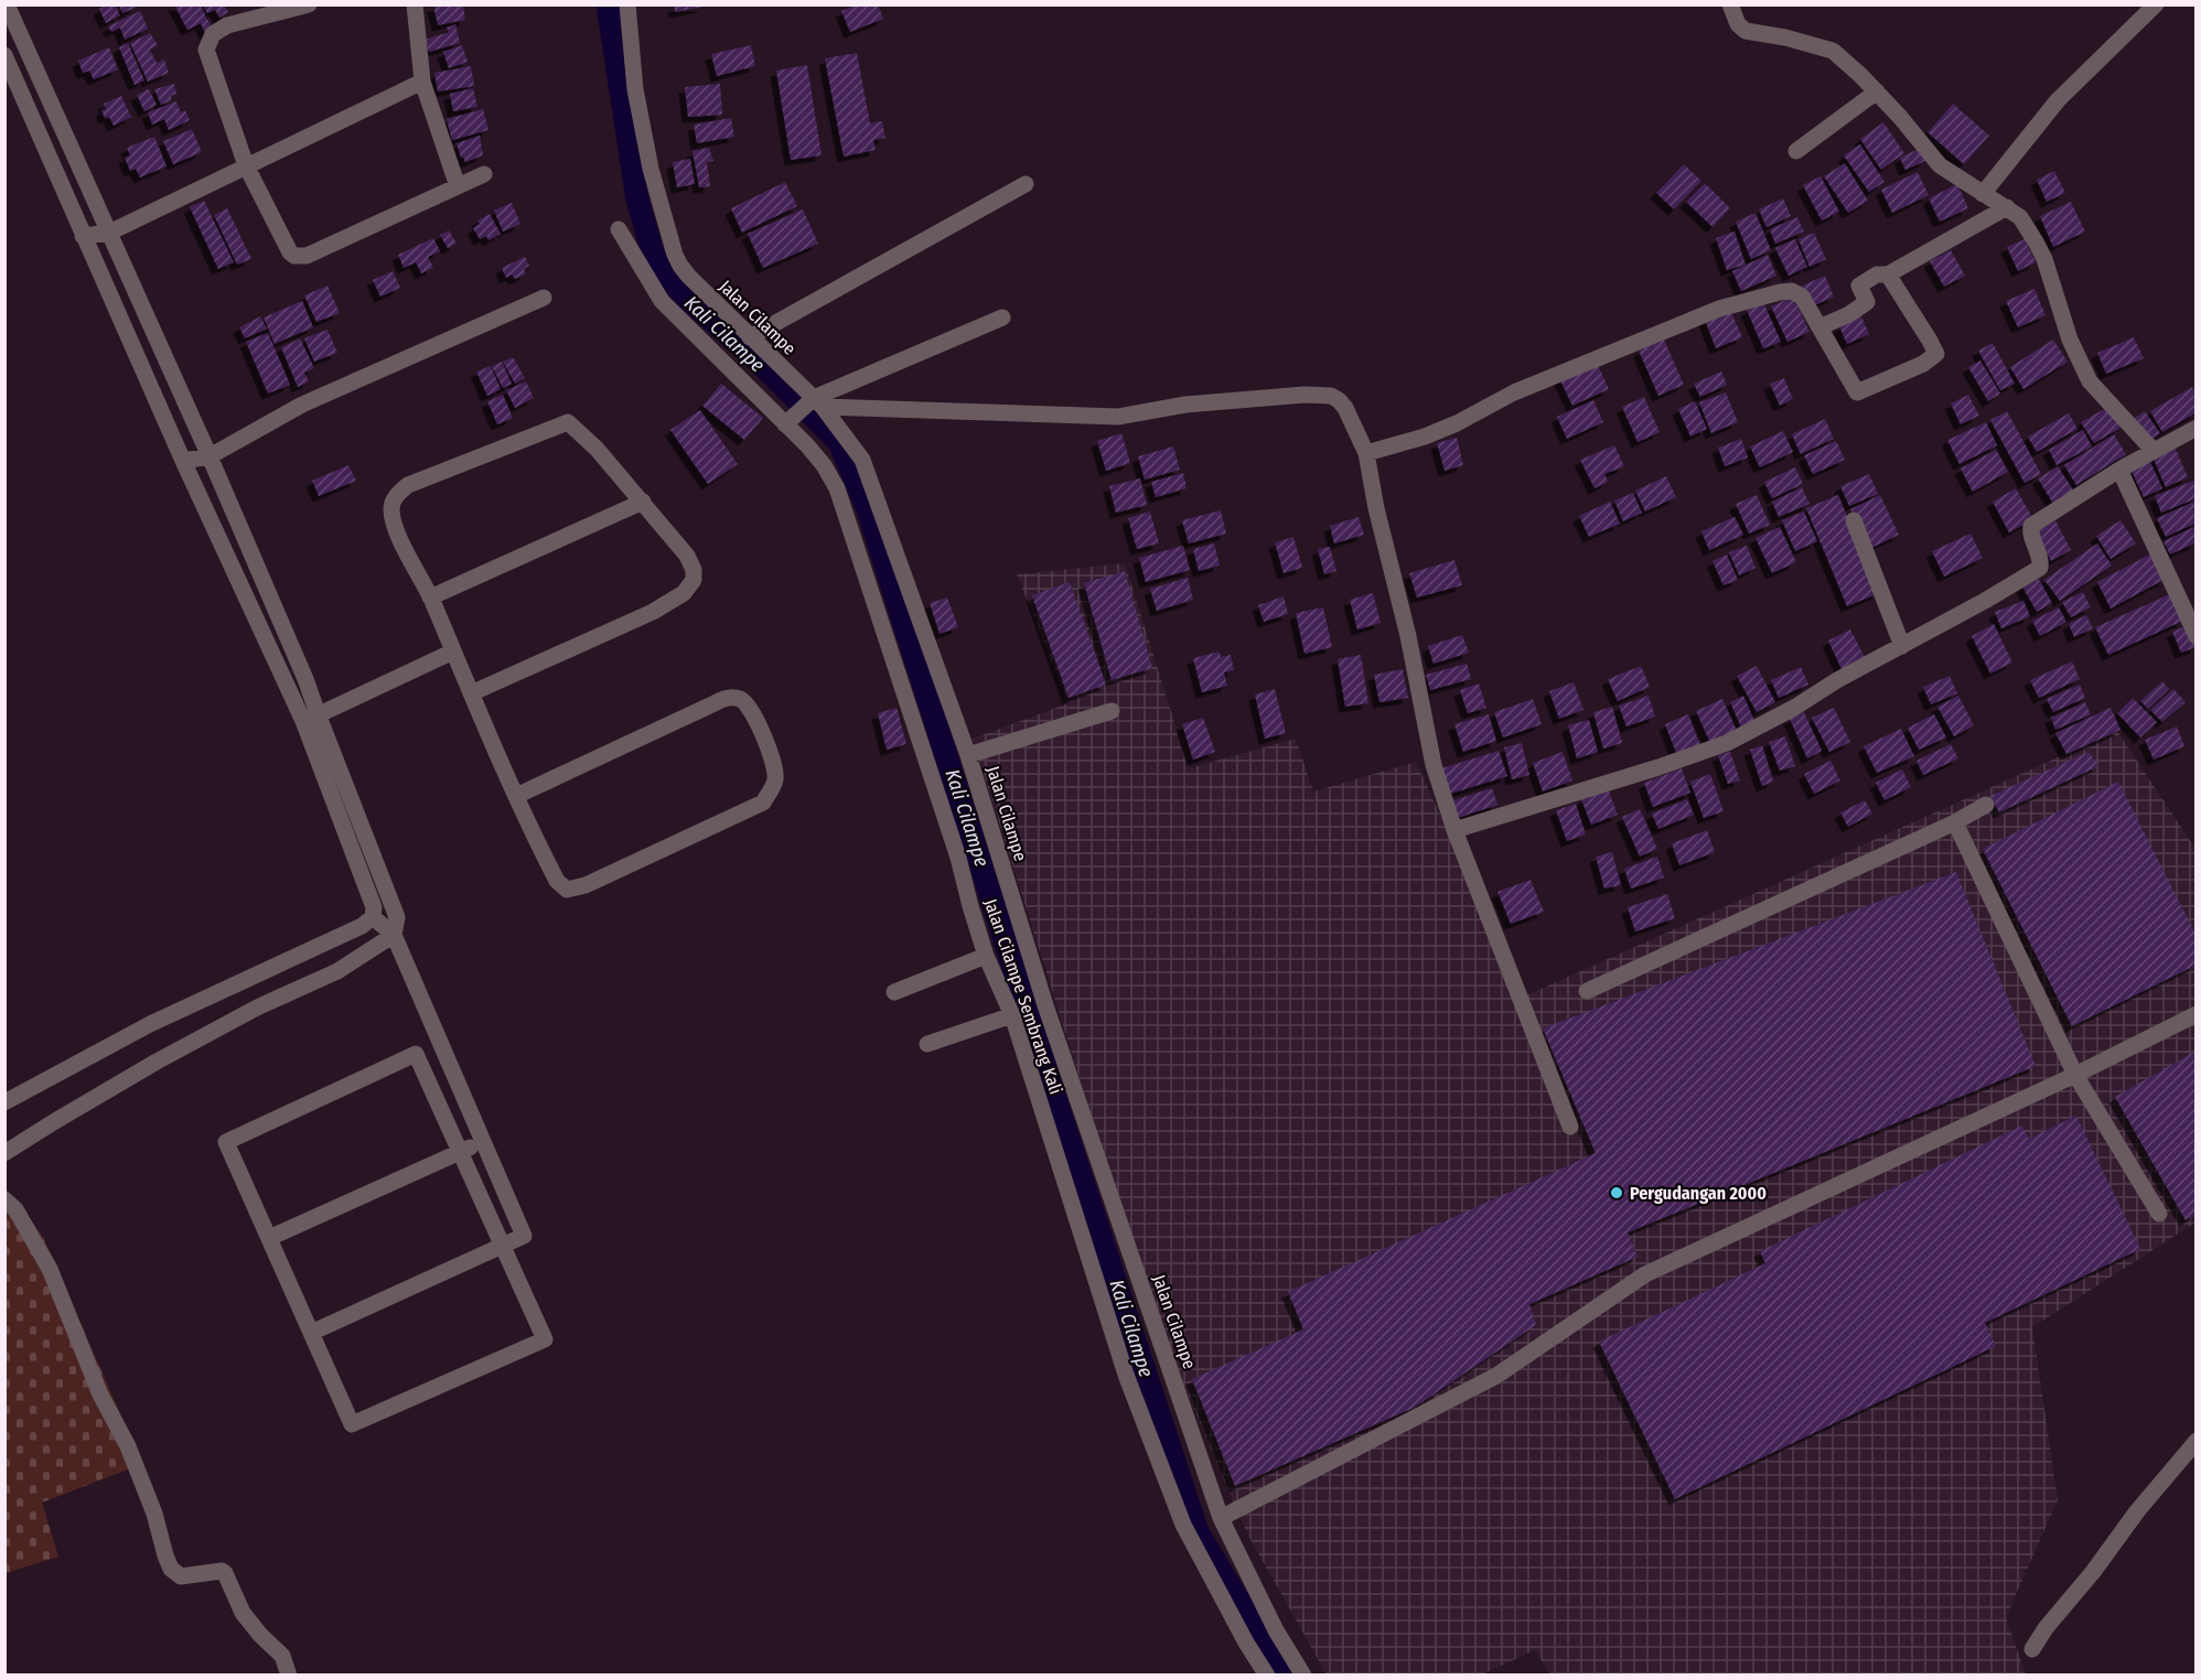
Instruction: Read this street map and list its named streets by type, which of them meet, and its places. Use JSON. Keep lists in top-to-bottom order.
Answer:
{
  "streets": {
    "street": ["Jalan Cilampe", "Jalan Cilampe Sembrang Kali"]
  },
  "water": ["Kali Cilampe"],
  "places": ["Pergudangan 2000"]
}
